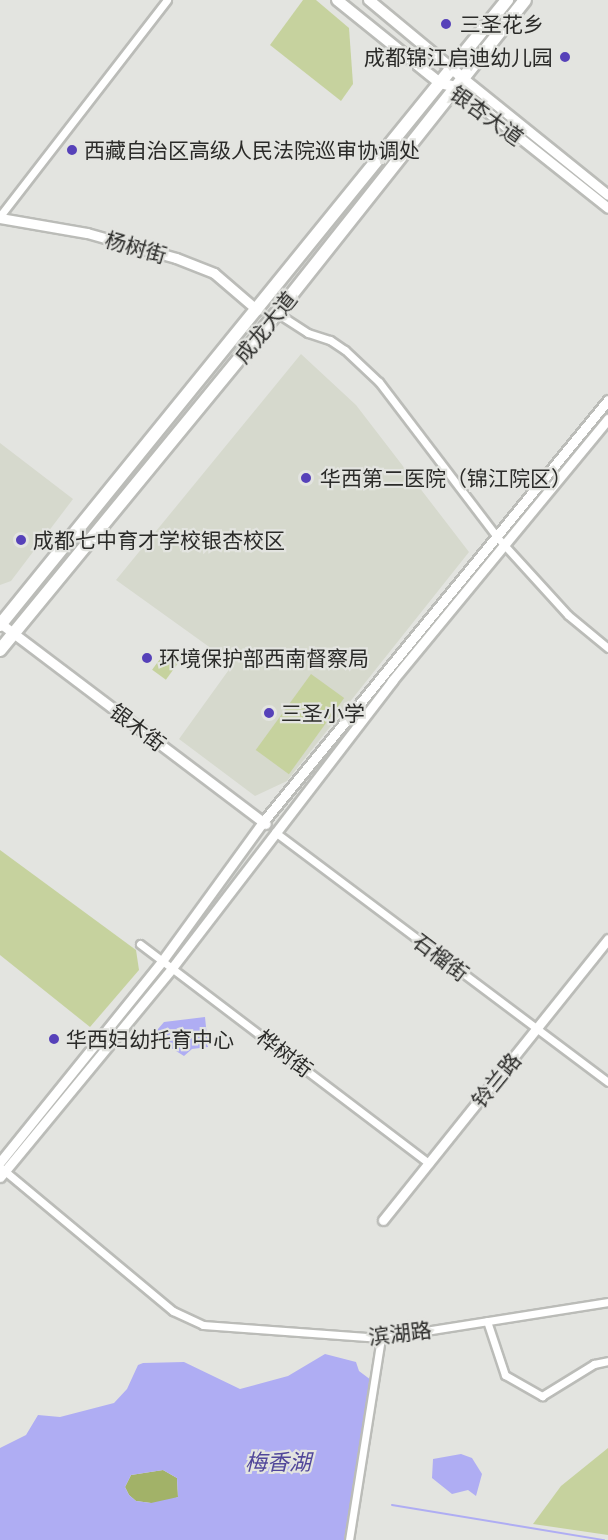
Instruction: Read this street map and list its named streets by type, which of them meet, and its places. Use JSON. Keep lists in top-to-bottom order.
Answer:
{
  "streets": {
    "highway": ["成龙大道"],
    "main road": ["银杏大道"],
    "street": [
      "杨树街",
      "银木街",
      "石榴街",
      "桦树街",
      "铃兰路",
      "滨湖路"
    ]
  },
  "crossings": [
    ["银杏大道", "成龙大道"],
    ["杨树街", "成龙大道"],
    ["成龙大道", "银木街"],
    ["银木街", "石榴街"],
    ["石榴街", "铃兰路"],
    ["桦树街", "铃兰路"]
  ],
  "water": ["梅香湖"],
  "places": [
    "三圣花乡",
    "成都锦江启迪幼儿园",
    "西藏自治区高级人民法院巡审协调处",
    "华西第二医院（锦江院区）",
    "成都七中育才学校银杏校区",
    "环境保护部西南督察局",
    "三圣小学",
    "华西妇幼托育中心"
  ]
}
